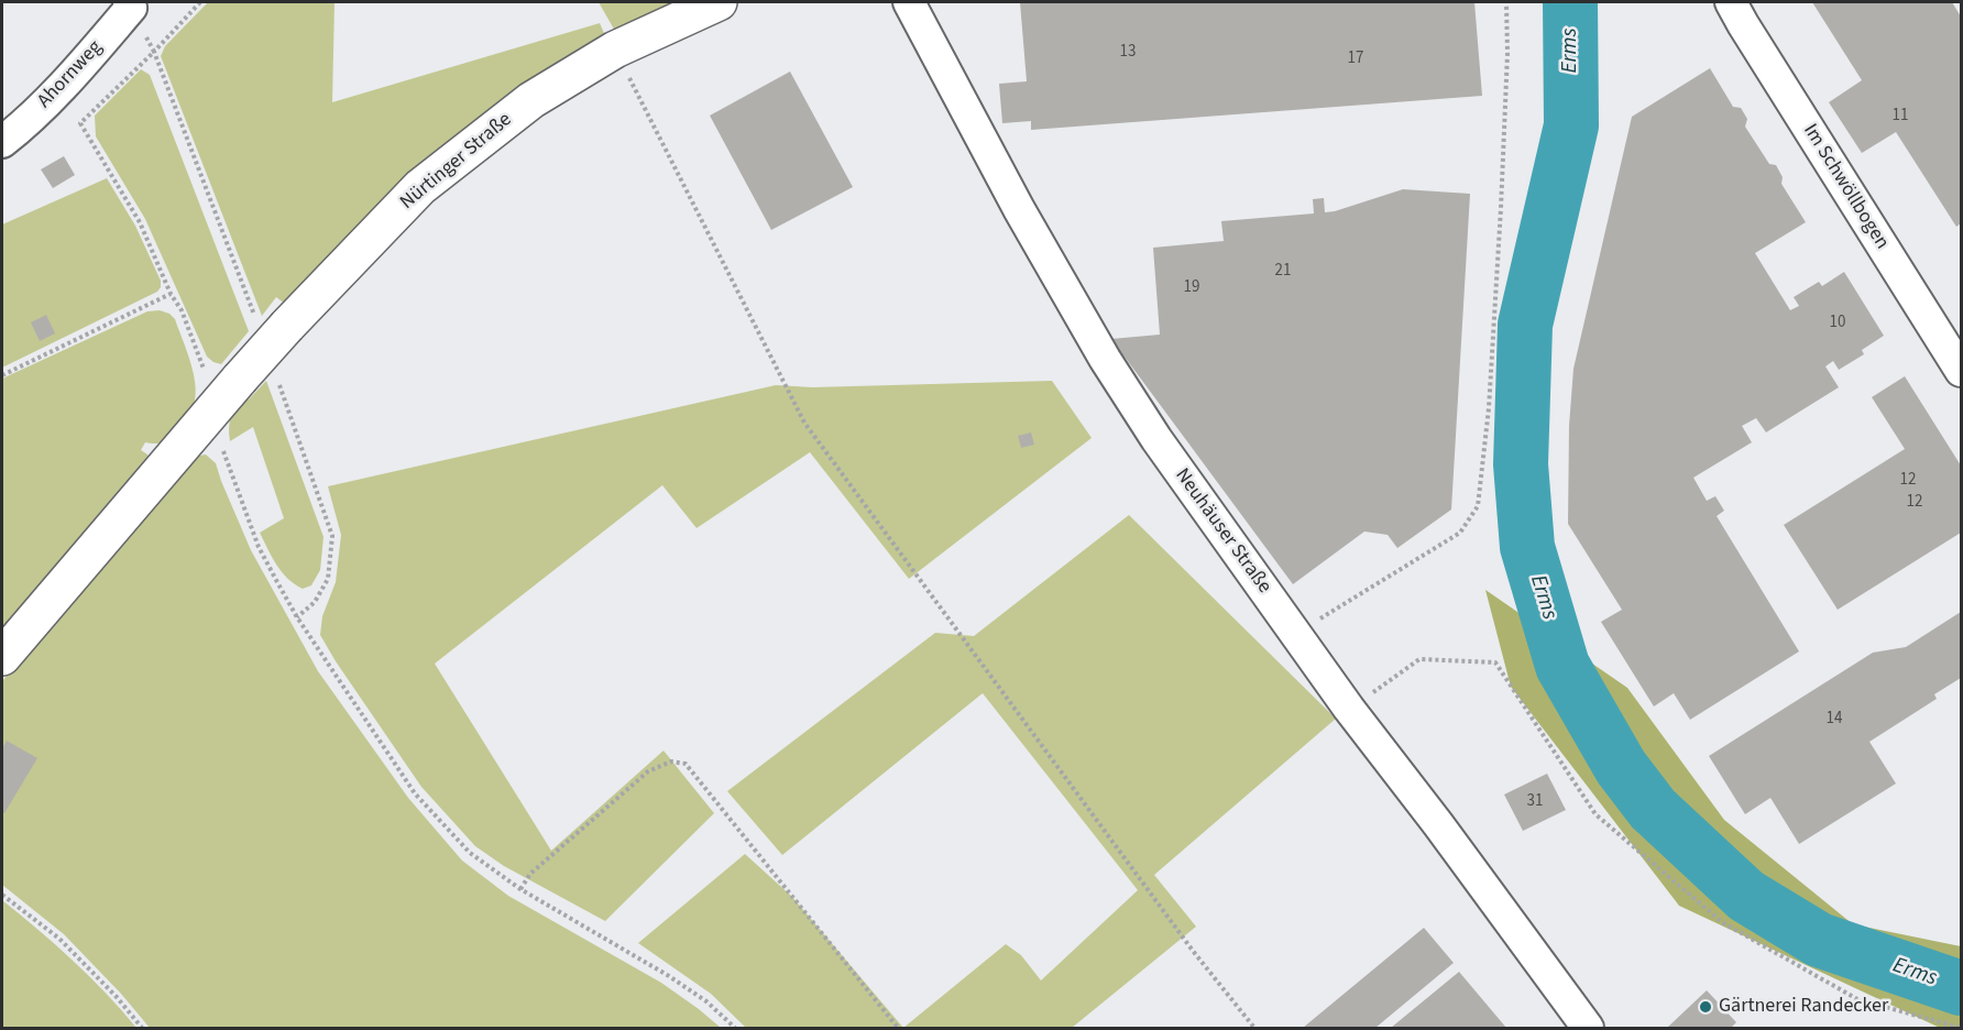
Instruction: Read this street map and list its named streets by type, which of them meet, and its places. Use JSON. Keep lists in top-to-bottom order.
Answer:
{
  "streets": {
    "street": [
      "Ahornweg",
      "Nürtinger Straße",
      "Im Schwöllbogen",
      "Neuhäuser Straße"
    ]
  },
  "water": ["Erms"],
  "places": ["Gärtnerei Randecker"],
  "house_numbers": [
    "13",
    "17",
    "11",
    "21",
    "19",
    "10",
    "12",
    "12",
    "14",
    "31"
  ]
}
